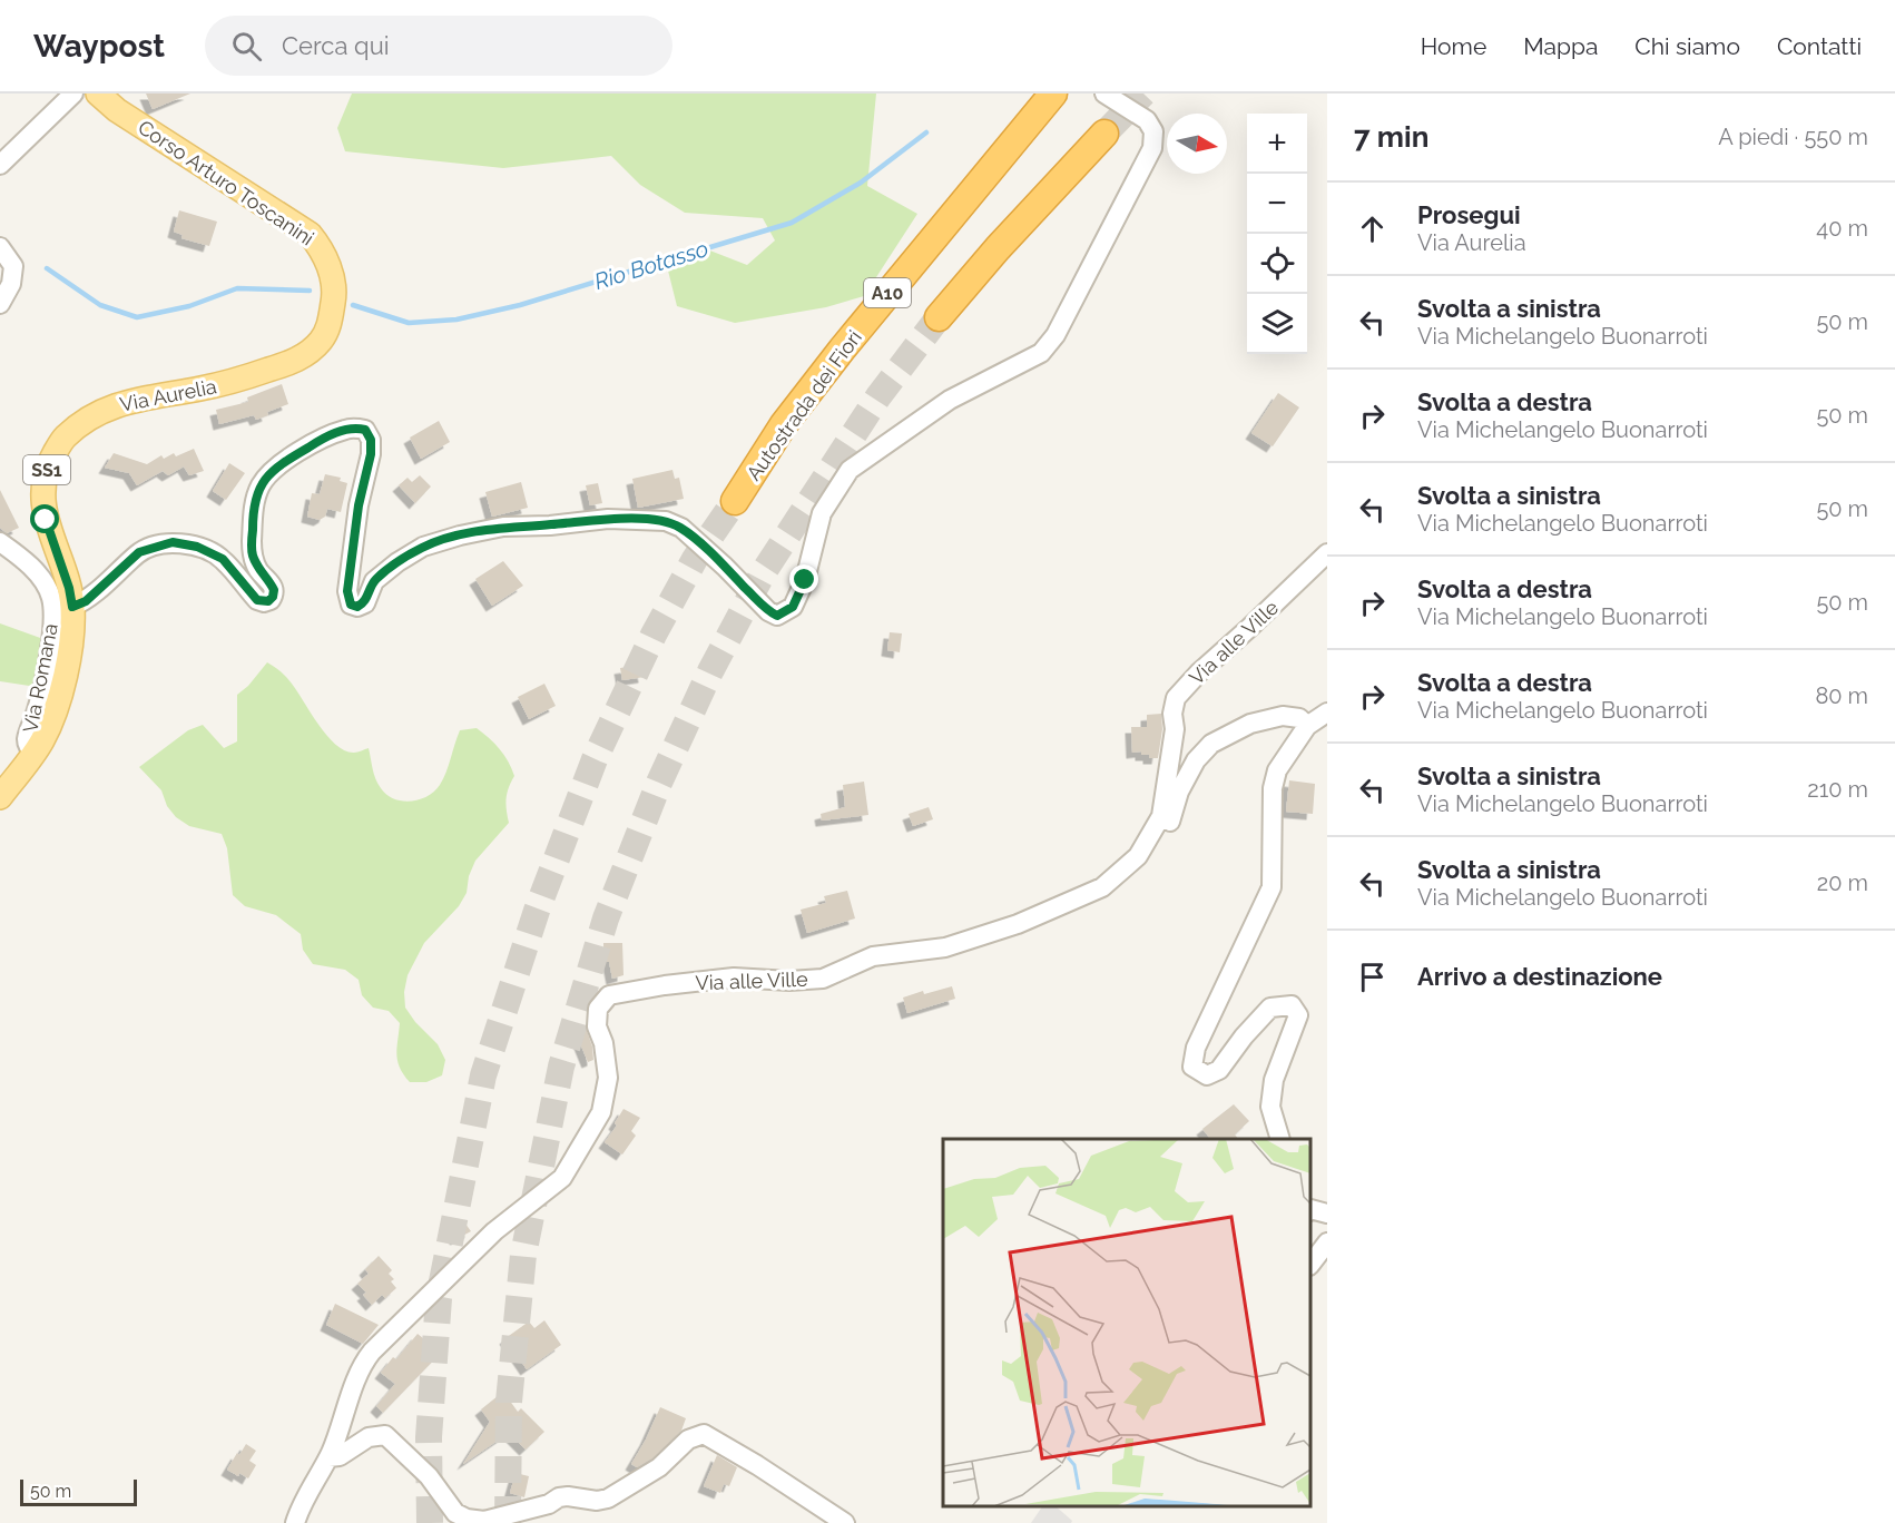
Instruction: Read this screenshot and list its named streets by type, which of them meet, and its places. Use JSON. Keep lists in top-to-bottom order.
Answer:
{
  "streets": {
    "highway": ["A10", "Autostrada dei Fiori"],
    "main road": ["Corso Arturo Toscanini", "Via Aurelia", "SS1"],
    "street": ["Via alle Ville", "Via Romana"]
  },
  "crossings": [
    ["Corso Arturo Toscanini", "Via Aurelia"],
    ["Via Aurelia", "Via Romana"]
  ],
  "water": ["Rio Botasso"],
  "scale_bar": "50 m",
  "north": "right",
  "page": {
    "header": "Waypost",
    "search": "Cerca qui",
    "nav": [
      "Home",
      "Mappa",
      "Chi siamo",
      "Contatti"
    ],
    "heading": ["7 min", "A piedi · 550 m"],
    "map_buttons": ["+", "−"],
    "list": [
      ["Prosegui", "Via Aurelia", "40 m"],
      ["Svolta a sinistra", "Via Michelangelo Buonarroti", "50 m"],
      ["Svolta a destra", "Via Michelangelo Buonarroti", "50 m"],
      ["Svolta a sinistra", "Via Michelangelo Buonarroti", "50 m"],
      ["Svolta a destra", "Via Michelangelo Buonarroti", "50 m"],
      ["Svolta a destra", "Via Michelangelo Buonarroti", "80 m"],
      ["Svolta a sinistra", "Via Michelangelo Buonarroti", "210 m"],
      ["Svolta a sinistra", "Via Michelangelo Buonarroti", "20 m"],
      "Arrivo a destinazione"
    ],
    "scale": "50 m"
  }
}
